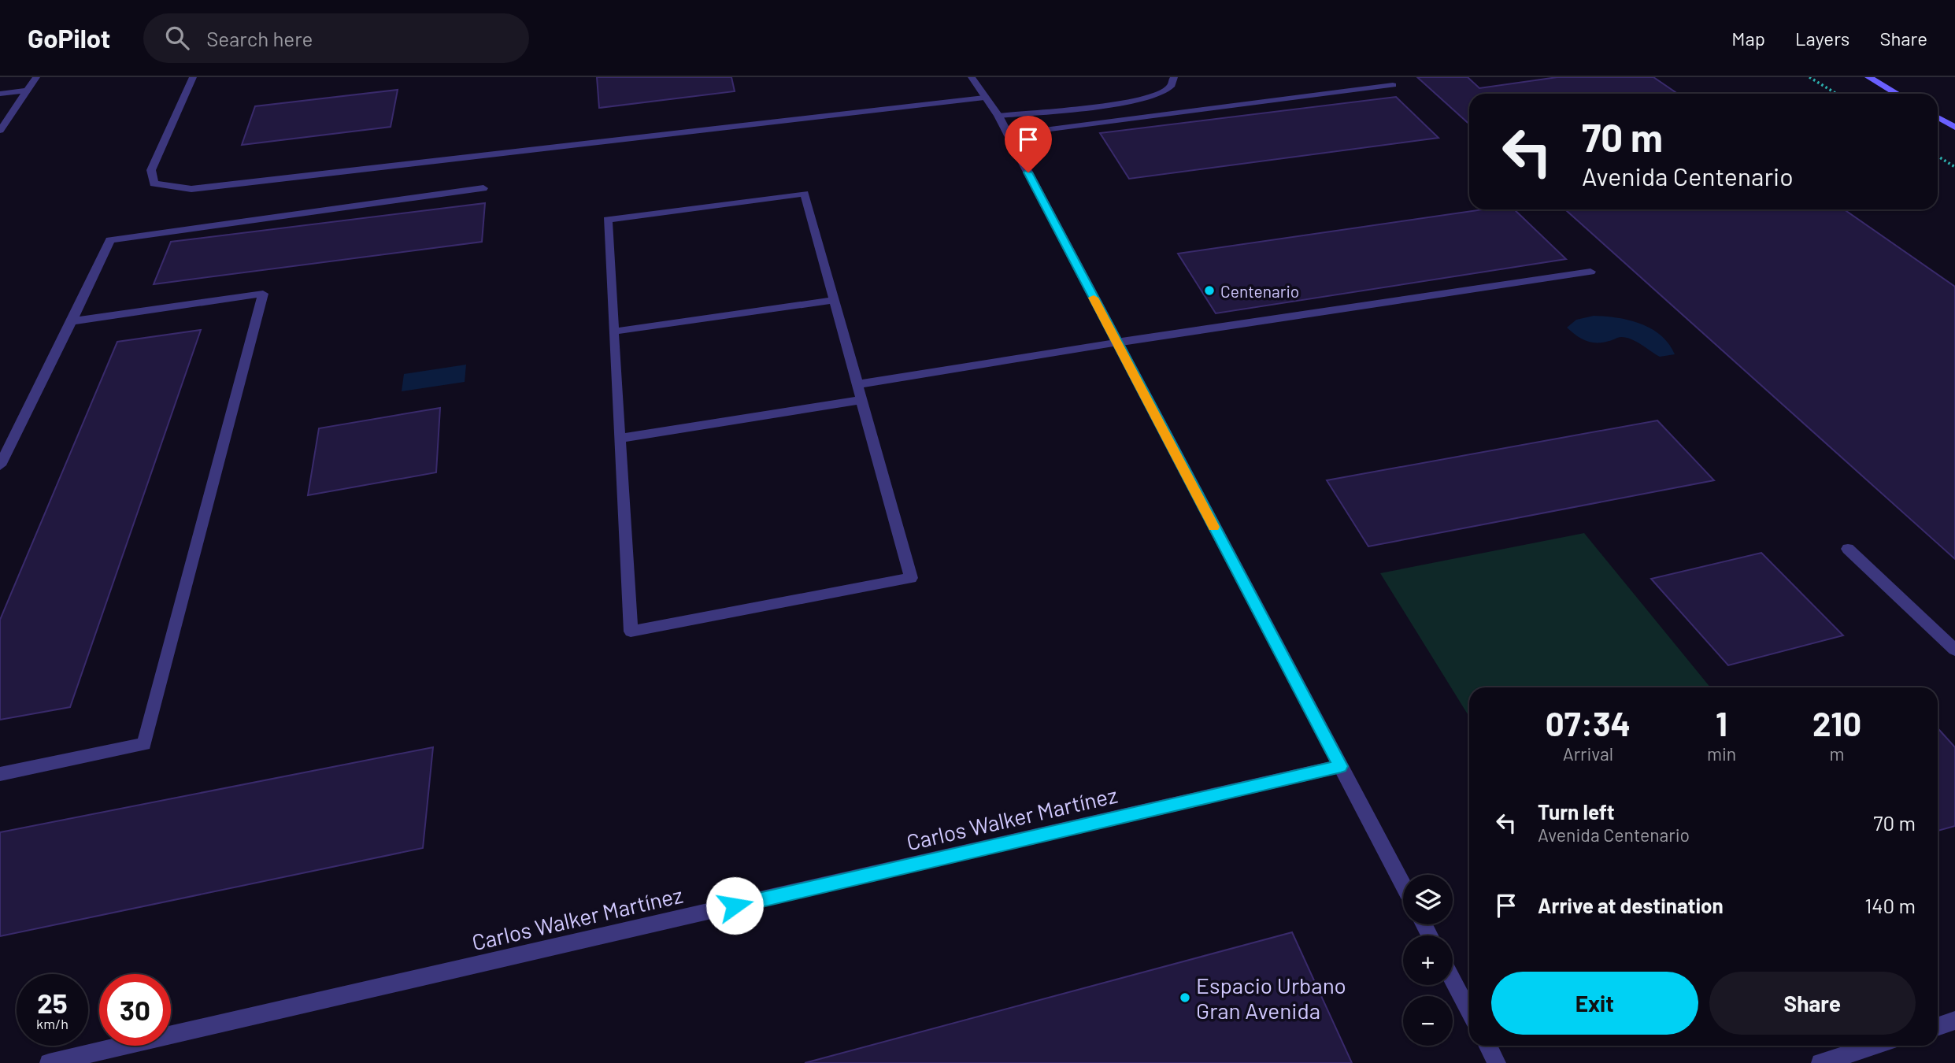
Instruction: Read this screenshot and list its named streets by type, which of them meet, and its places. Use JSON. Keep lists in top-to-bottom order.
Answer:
{
  "streets": {
    "street": ["Carlos Walker Martínez"]
  },
  "places": ["Centenario", "Espacio Urbano Gran Avenida"],
  "page": {
    "header": "GoPilot",
    "search": "Search here",
    "nav": ["Map", "Layers", "Share"],
    "turn": ["70 m", "Avenida Centenario"],
    "eta": [
      "07:34",
      "Arrival",
      "1",
      "min",
      "210",
      "m"
    ],
    "list": [
      {
        "name": "Turn left",
        "note": "Avenida Centenario",
        "value": "70 m"
      },
      {
        "name": "Arrive at destination",
        "value": "140 m"
      }
    ],
    "map_buttons": ["+", "−"],
    "buttons": ["Exit", "Share"],
    "speed": "25 km/h",
    "limit": "30"
  }
}
